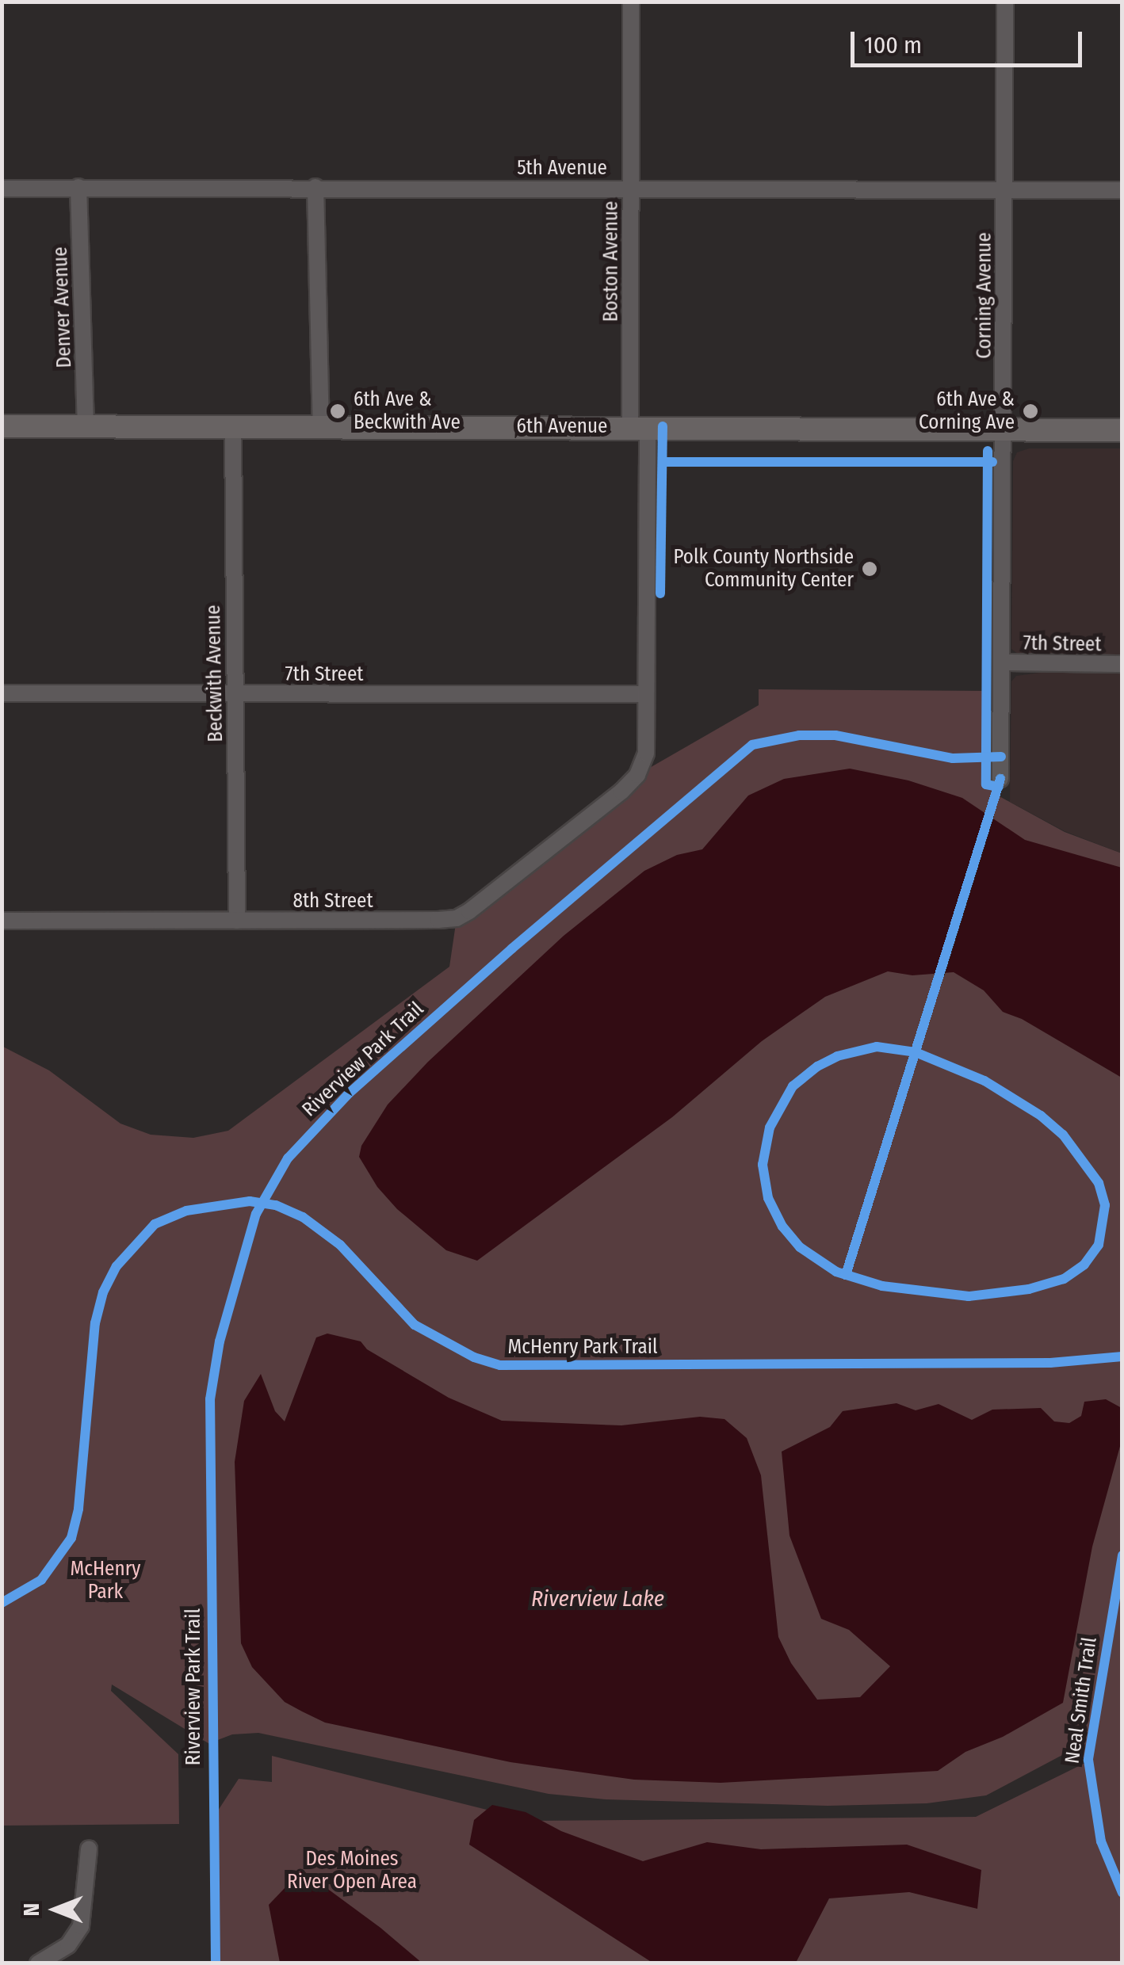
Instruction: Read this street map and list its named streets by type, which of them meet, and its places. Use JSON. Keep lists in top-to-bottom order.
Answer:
{
  "streets": {
    "main road": ["6th Avenue"],
    "street": [
      "5th Avenue",
      "Boston Avenue",
      "Corning Avenue",
      "Denver Avenue",
      "7th Street",
      "Beckwith Avenue",
      "8th Street"
    ],
    "cycle path": ["Riverview Park Trail", "McHenry Park Trail", "Neal Smith Trail"]
  },
  "crossings": [
    ["5th Avenue", "Boston Avenue"],
    ["5th Avenue", "Corning Avenue"],
    ["5th Avenue", "Denver Avenue"],
    ["Boston Avenue", "6th Avenue"],
    ["Boston Avenue", "7th Street"],
    ["Boston Avenue", "8th Street"],
    ["Corning Avenue", "6th Avenue"],
    ["Corning Avenue", "7th Street"],
    ["Denver Avenue", "6th Avenue"],
    ["6th Avenue", "Beckwith Avenue"],
    ["7th Street", "Beckwith Avenue"],
    ["Beckwith Avenue", "8th Street"]
  ],
  "water": ["Riverview Lake"],
  "parks": ["McHenry Park", "Des Moines River Open Area"],
  "places": ["6th Ave & Beckwith Ave", "6th Ave & Corning Ave", "Polk County Northside Community Center"],
  "scale_bar": "100 m",
  "north": "left"
}
